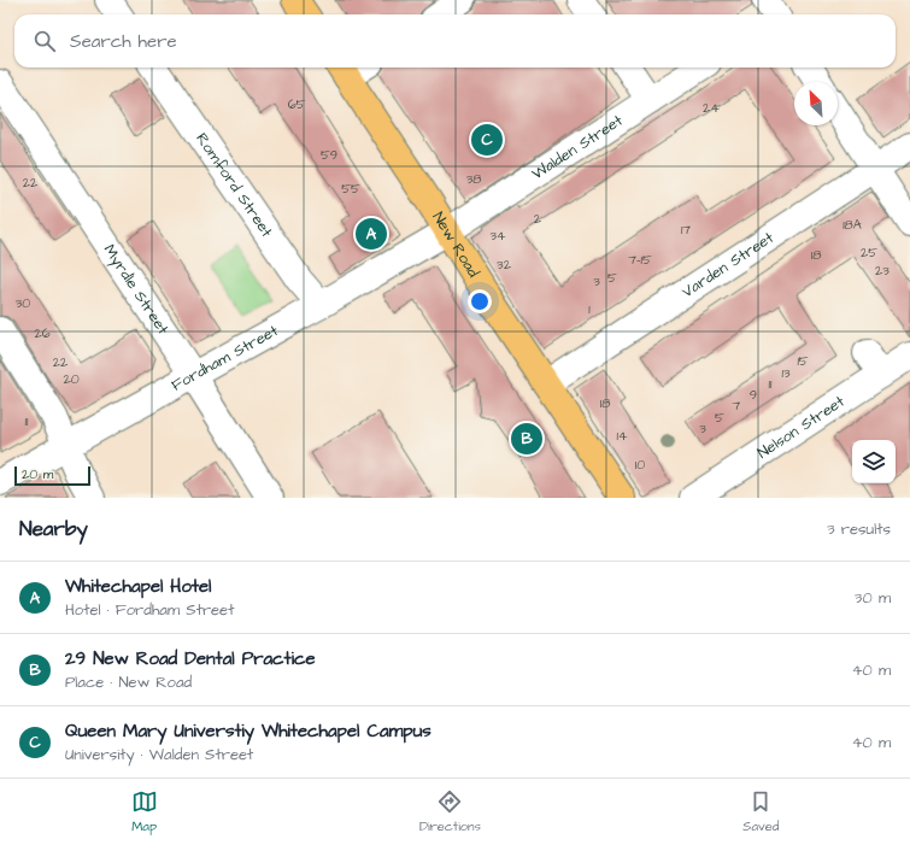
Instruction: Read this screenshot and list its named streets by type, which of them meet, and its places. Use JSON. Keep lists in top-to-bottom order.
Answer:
{
  "streets": {
    "main road": ["New Road"],
    "street": [
      "Walden Street",
      "Romford Street",
      "Varden Street",
      "Myrdle Street",
      "Fordham Street",
      "Nelson Street"
    ]
  },
  "crossings": [
    ["Walden Street", "New Road"],
    ["Walden Street", "Fordham Street"],
    ["Romford Street", "Fordham Street"],
    ["New Road", "Varden Street"],
    ["New Road", "Fordham Street"],
    ["Myrdle Street", "Fordham Street"]
  ],
  "house_numbers": [
    "65",
    "24",
    "59",
    "38",
    "22",
    "55",
    "2",
    "18A",
    "17",
    "34",
    "25",
    "18",
    "7-15",
    "32",
    "23",
    "5",
    "3",
    "30",
    "1",
    "26",
    "15",
    "22",
    "13",
    "20",
    "11",
    "9",
    "18",
    "7",
    "5",
    "11",
    "3",
    "14",
    "10"
  ],
  "scale_bar": "20 m",
  "north": "top left",
  "page": {
    "search": "Search here",
    "pins": ["C", "A", "B"],
    "scale": "20 m",
    "heading": ["Nearby", "3 results"],
    "list": [
      {
        "mark": "A",
        "name": "Whitechapel Hotel",
        "note": "Hotel · Fordham Street",
        "value": "30 m"
      },
      {
        "mark": "B",
        "name": "29 New Road Dental Practice",
        "note": "Place · New Road",
        "value": "40 m"
      },
      {
        "mark": "C",
        "name": "Queen Mary Universtiy Whitechapel Campus",
        "note": "University · Walden Street",
        "value": "40 m"
      }
    ],
    "nav": ["Map", "Directions", "Saved"]
  }
}
